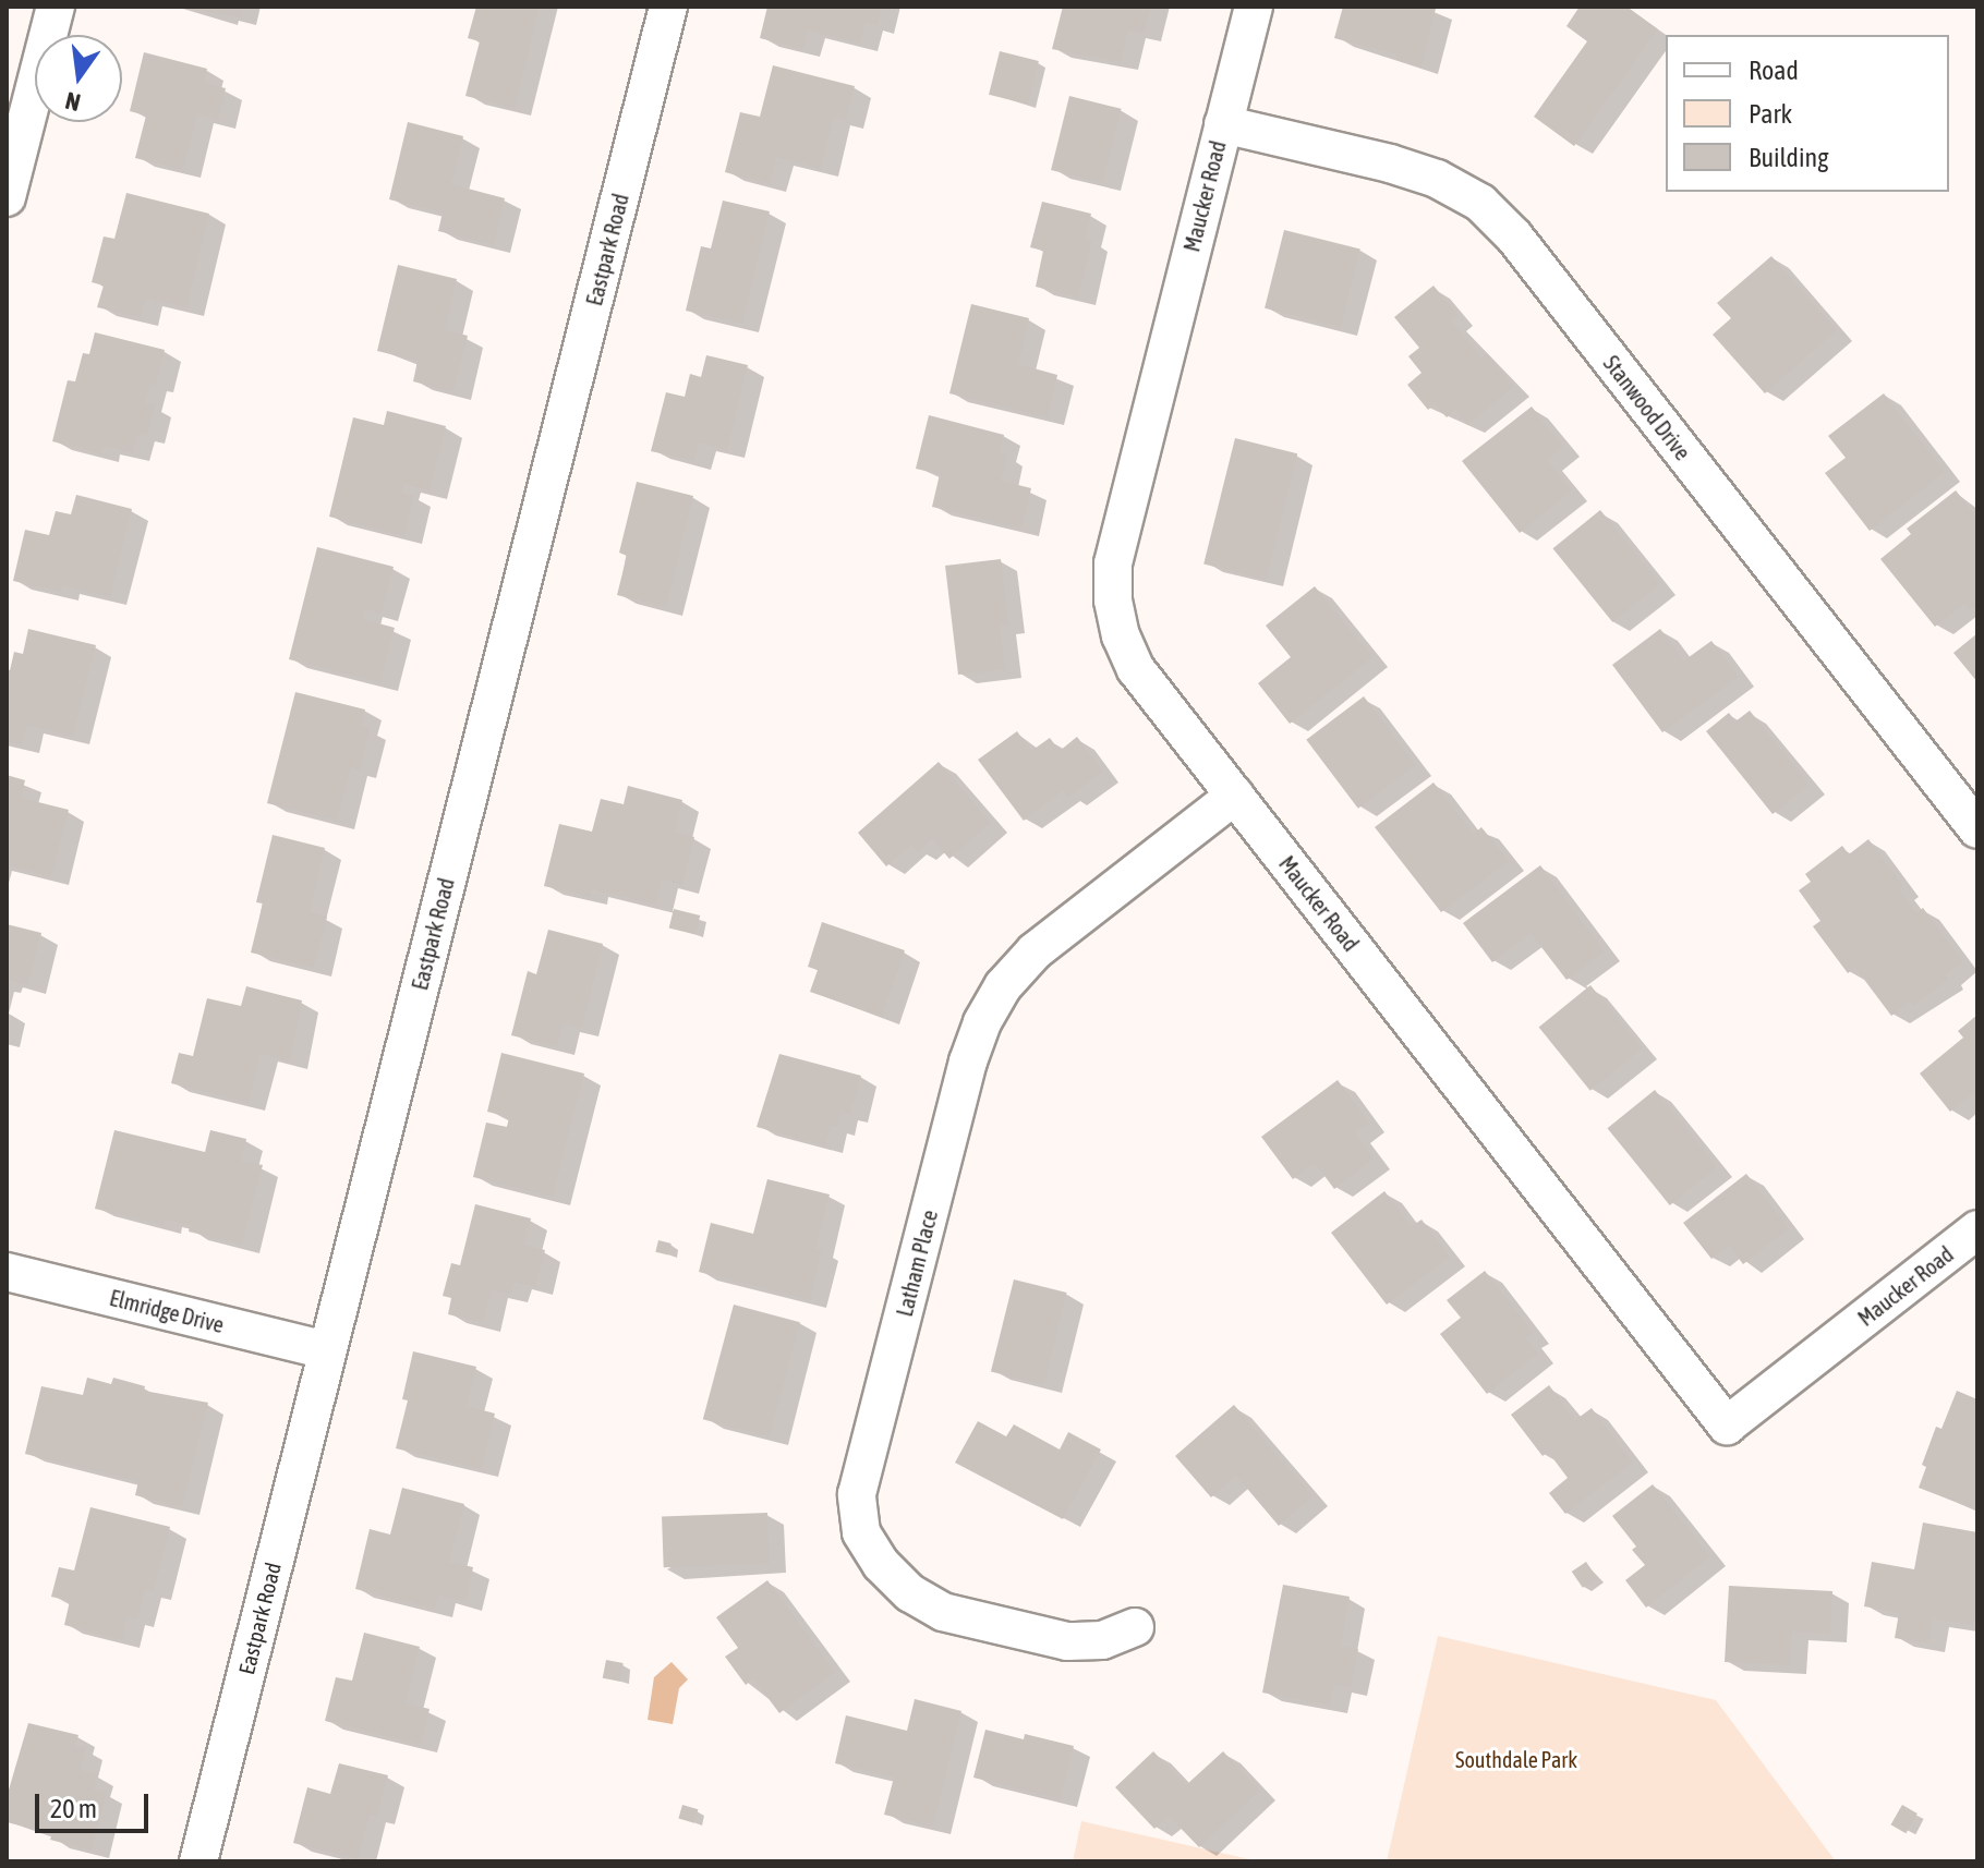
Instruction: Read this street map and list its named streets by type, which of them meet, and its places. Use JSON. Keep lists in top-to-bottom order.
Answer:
{
  "streets": {
    "street": [
      "Maucker Road",
      "Eastpark Road",
      "Stanwood Drive",
      "Latham Place",
      "Elmridge Drive"
    ]
  },
  "crossings": [
    ["Maucker Road", "Stanwood Drive"],
    ["Maucker Road", "Latham Place"],
    ["Eastpark Road", "Elmridge Drive"]
  ],
  "parks": ["Southdale Park"],
  "legend": ["Road", "Park", "Building"],
  "scale_bar": "20 m",
  "north": "bottom"
}
